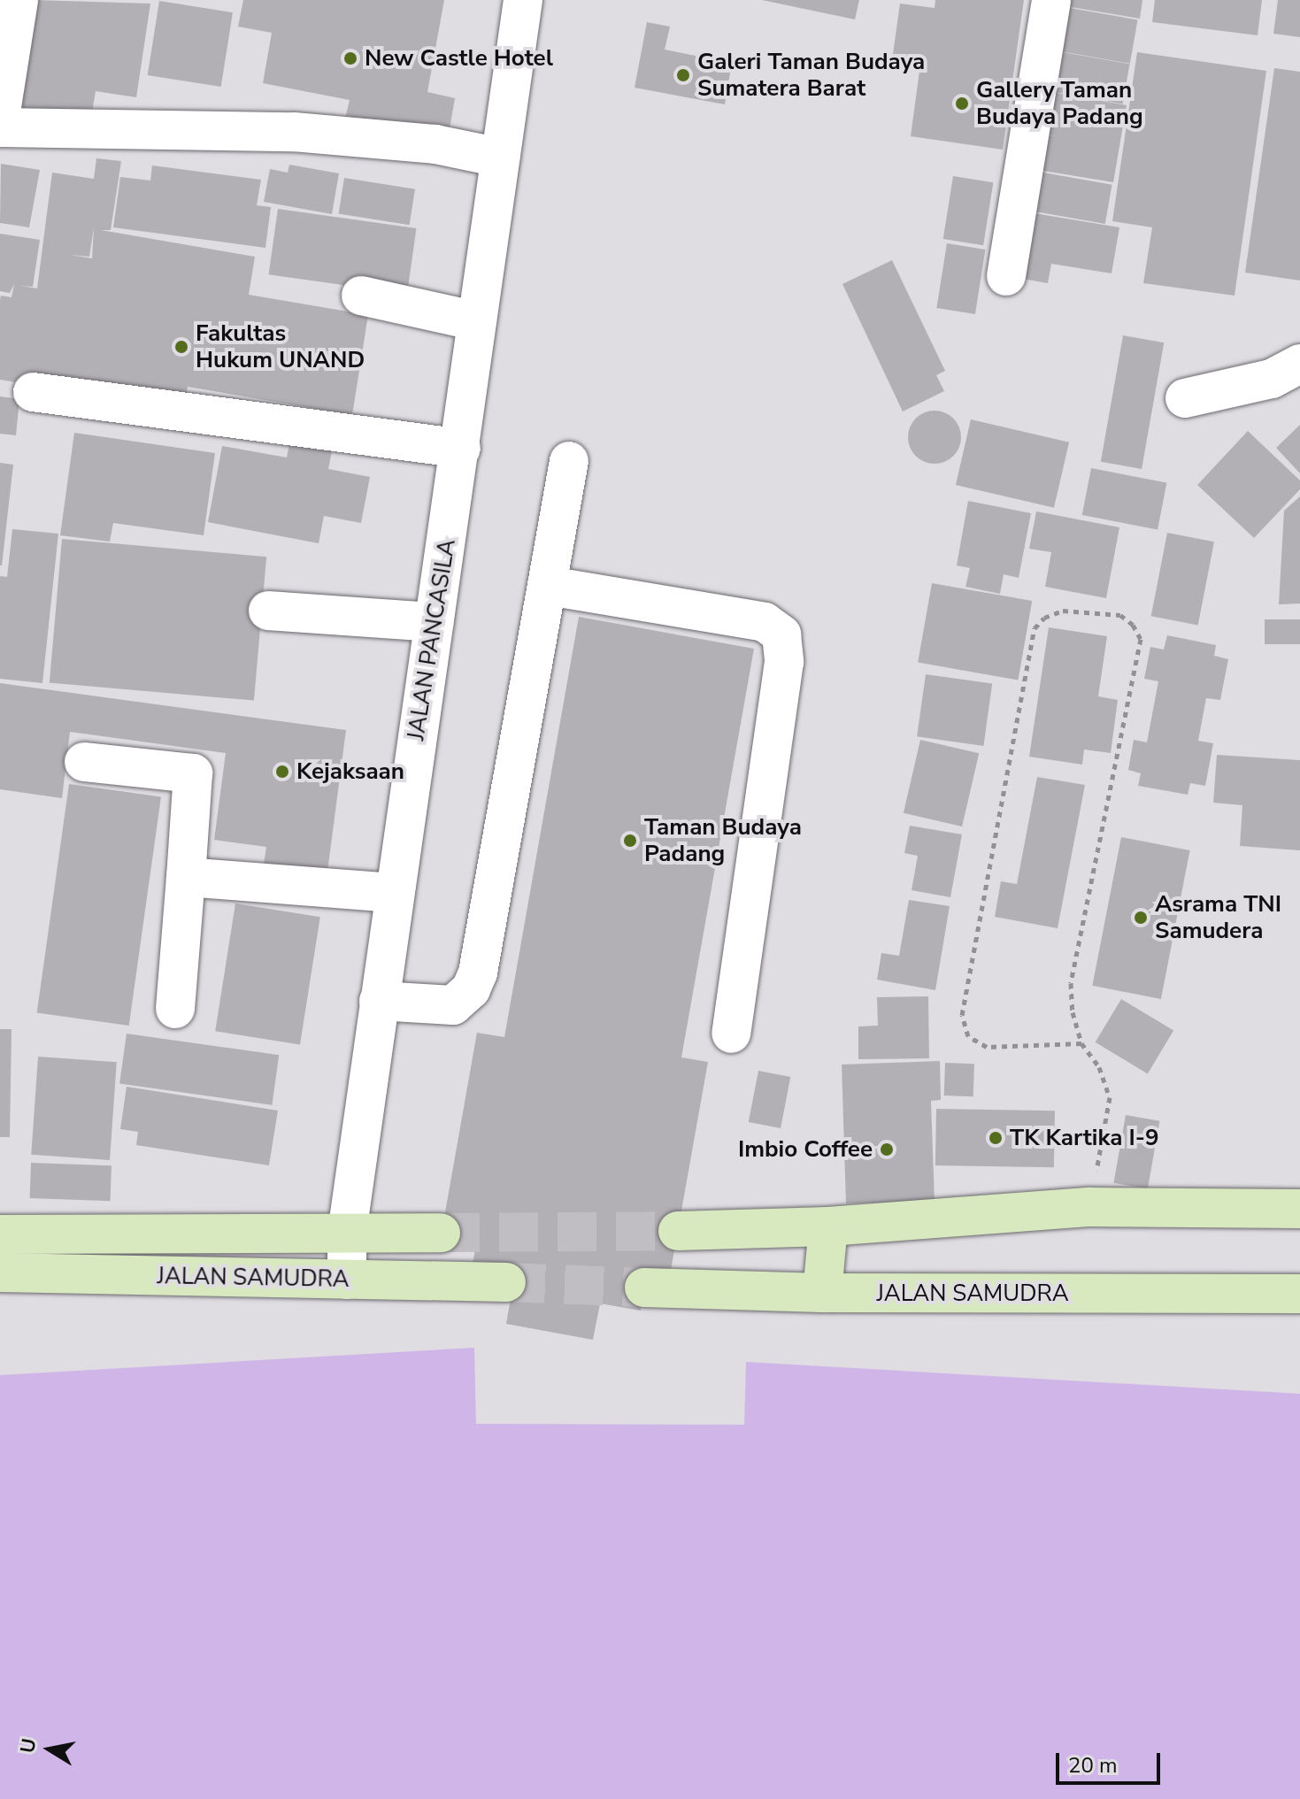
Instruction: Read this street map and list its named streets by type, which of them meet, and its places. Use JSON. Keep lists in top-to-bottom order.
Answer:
{
  "streets": {
    "main road": ["JALAN SAMUDRA"],
    "street": ["JALAN PANCASILA"]
  },
  "crossings": [
    ["JALAN PANCASILA", "JALAN SAMUDRA"]
  ],
  "places": [
    "New Castle Hotel",
    "Galeri Taman Budaya Sumatera Barat",
    "Gallery Taman Budaya Padang",
    "Fakultas Hukum UNAND",
    "Kejaksaan",
    "Taman Budaya Padang",
    "Asrama TNI Samudera",
    "TK Kartika I-9",
    "Imbio Coffee"
  ],
  "scale_bar": "20 m",
  "north": "left"
}
